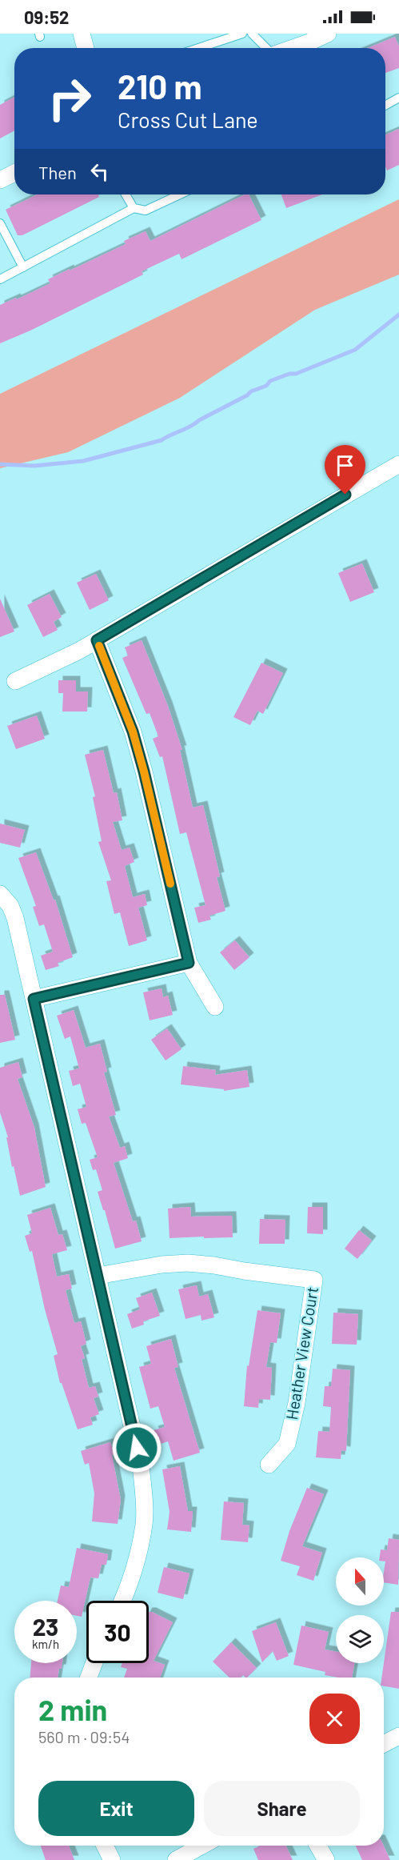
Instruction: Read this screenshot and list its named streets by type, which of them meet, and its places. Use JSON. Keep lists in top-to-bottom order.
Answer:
{
  "streets": {
    "street": ["Heather View Court"]
  },
  "north": "top",
  "page": {
    "status": "09:52",
    "turn": ["210 m", "Cross Cut Lane"],
    "then": "Then",
    "speed": "23 km/h",
    "limit": "30",
    "heading": ["2 min", "560 m · 09:54"],
    "buttons": ["Exit", "Share"]
  }
}
